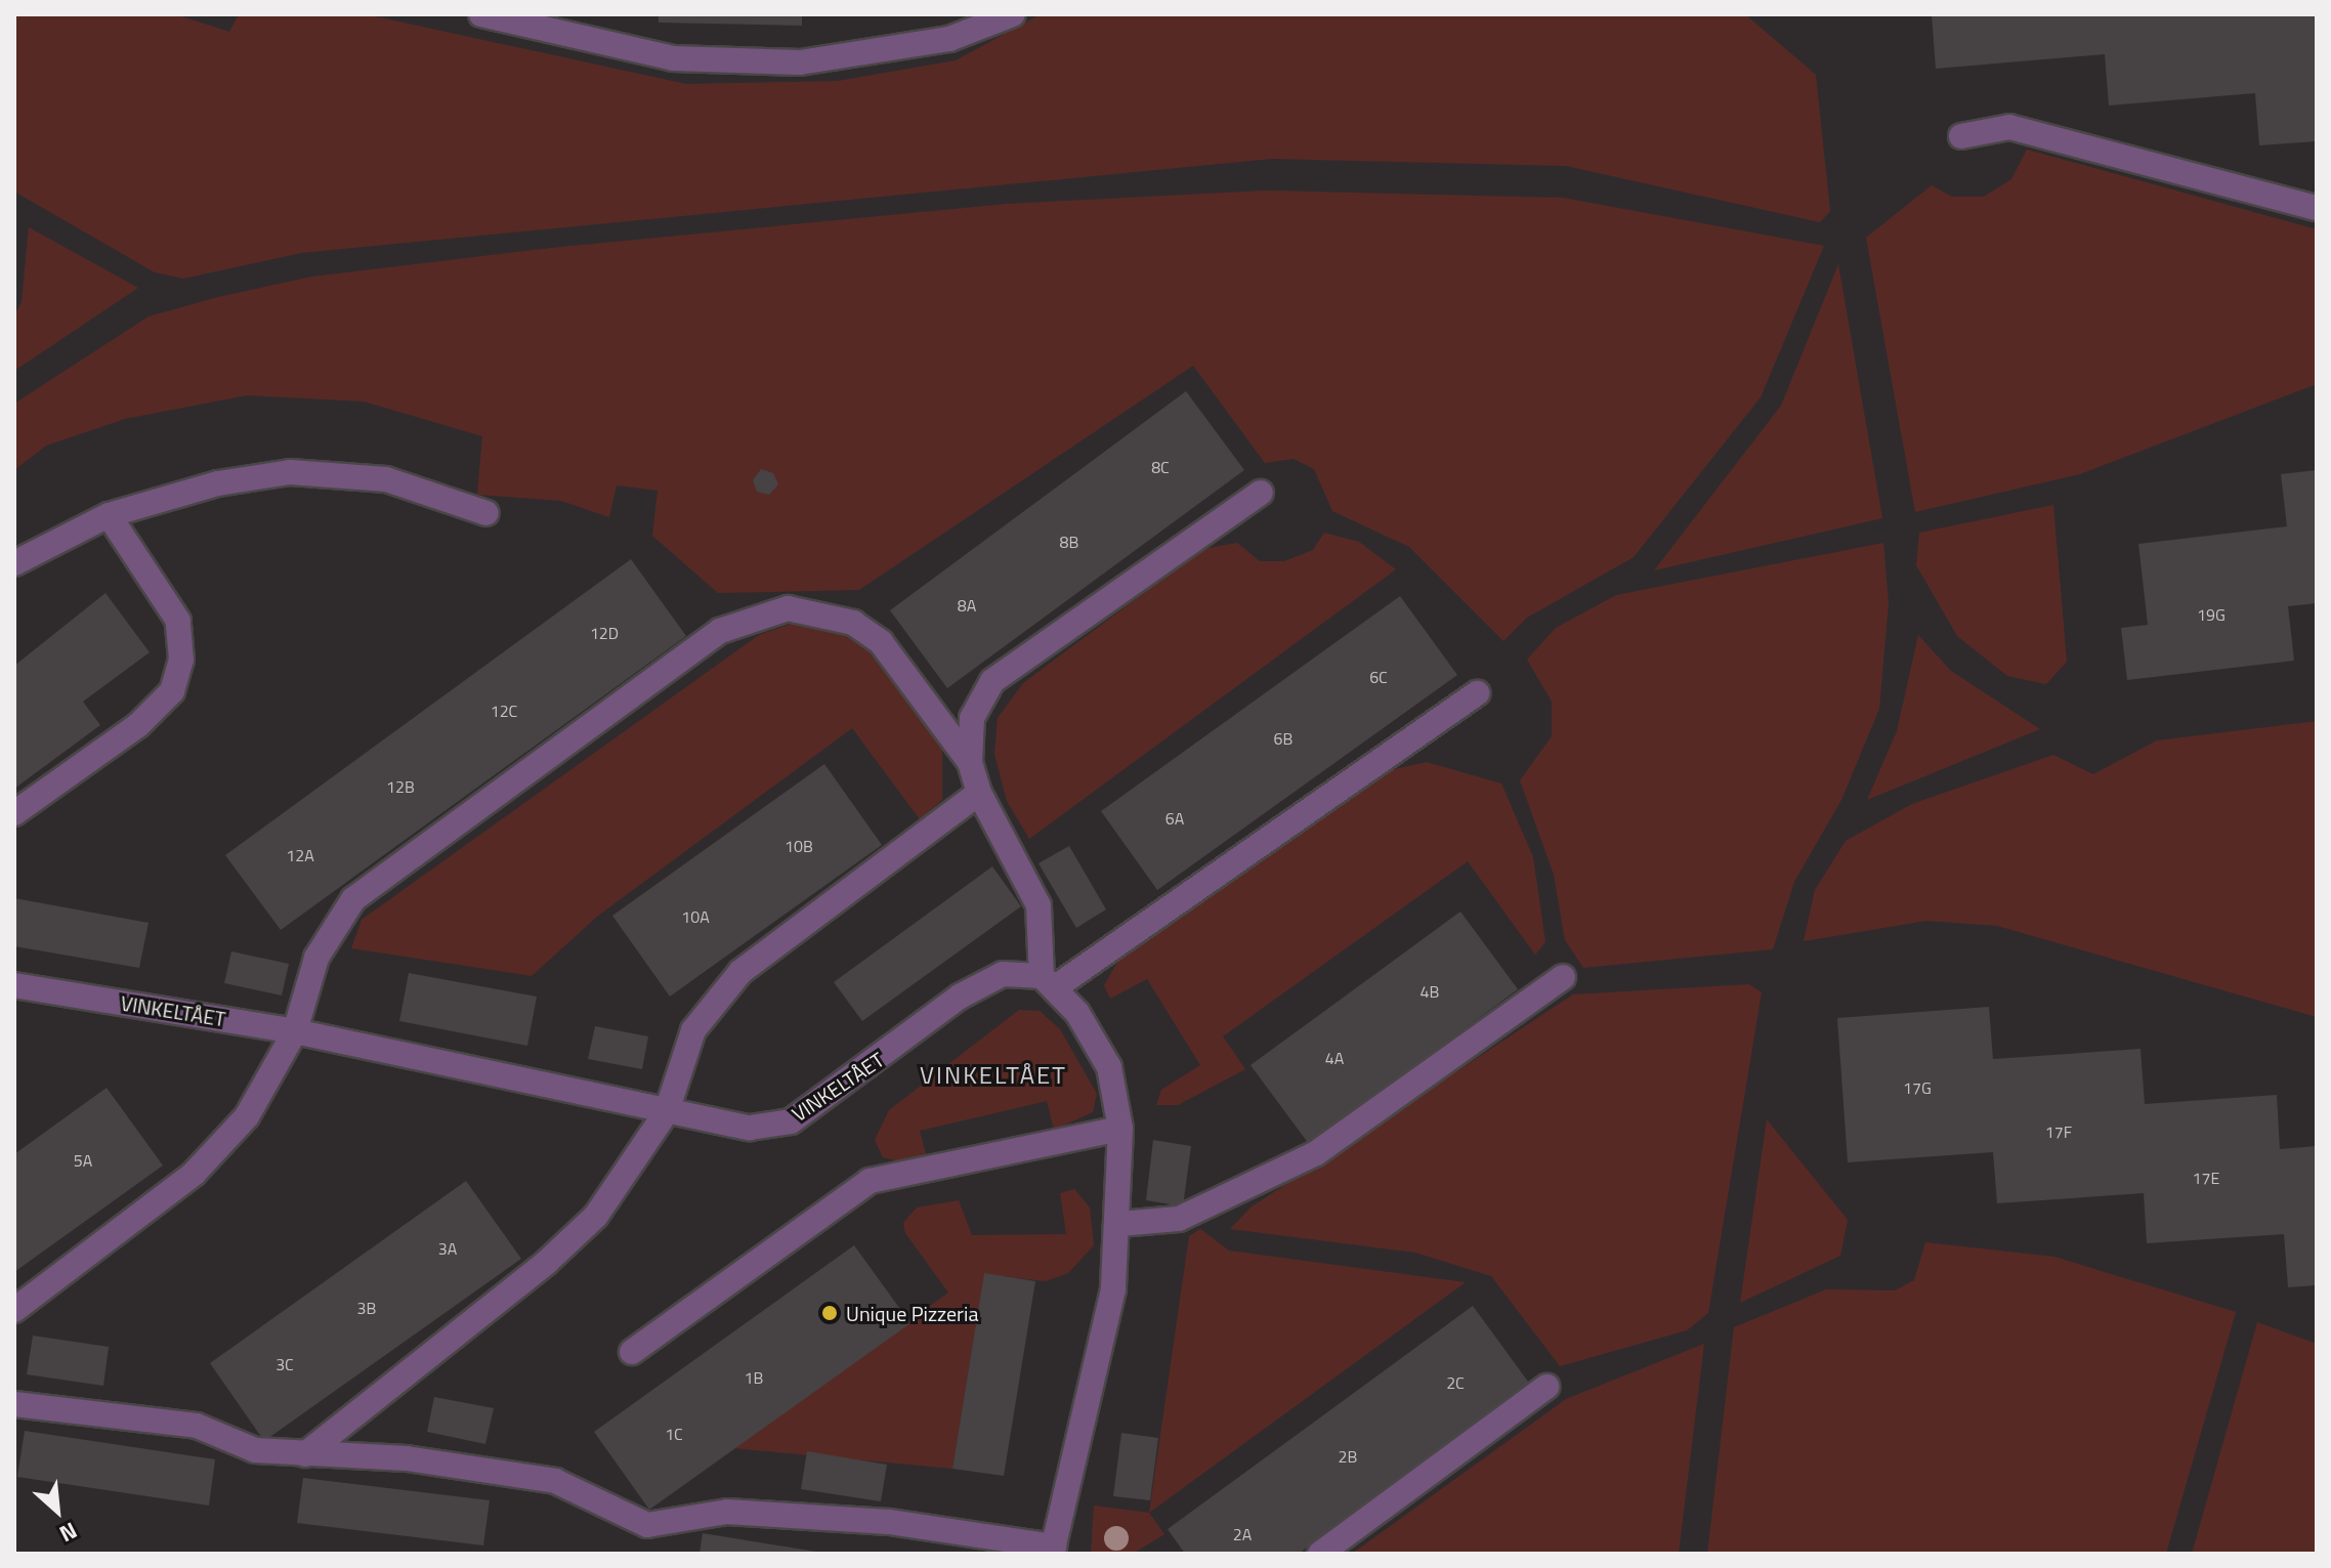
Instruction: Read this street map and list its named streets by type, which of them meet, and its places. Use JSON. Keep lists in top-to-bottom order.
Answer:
{
  "streets": {
    "street": ["VINKELTÅET"]
  },
  "districts": ["VINKELTÅET"],
  "places": ["Unique Pizzeria"],
  "house_numbers": [
    "8C",
    "8B",
    "8A",
    "19G",
    "12D",
    "6C",
    "12C",
    "6B",
    "12B",
    "6A",
    "10B",
    "12A",
    "10A",
    "4B",
    "4A",
    "17G",
    "17F",
    "5A",
    "17E",
    "3A",
    "3B",
    "3C",
    "1B",
    "2C",
    "1C",
    "2B",
    "2A"
  ],
  "north": "bottom right"
}
